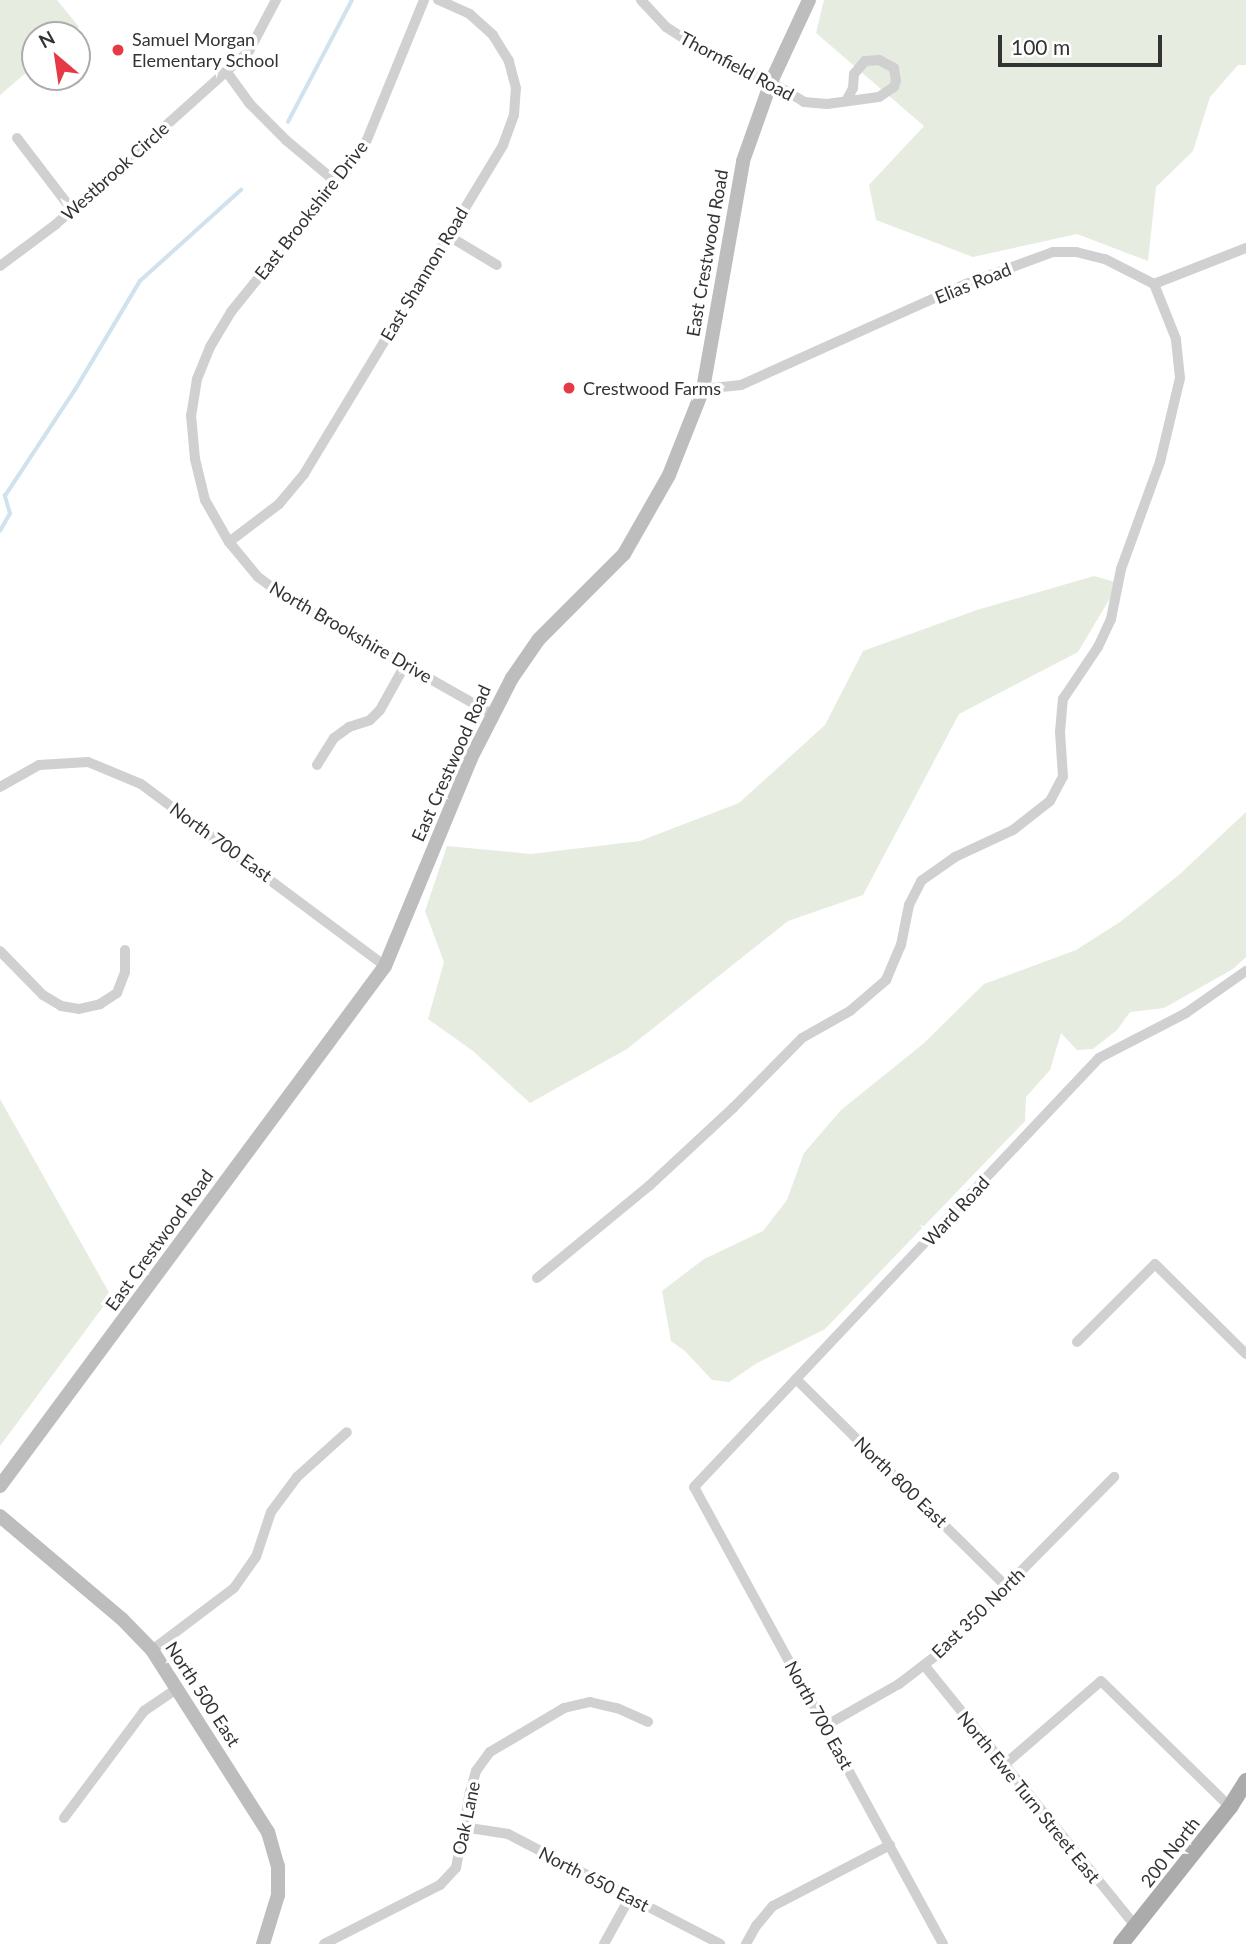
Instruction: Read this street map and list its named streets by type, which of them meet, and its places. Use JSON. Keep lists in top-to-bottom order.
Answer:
{
  "streets": {
    "main road": ["200 North"],
    "street": [
      "Thornfield Road",
      "Westbrook Circle",
      "East Brookshire Drive",
      "East Crestwood Road",
      "East Shannon Road",
      "Elias Road",
      "North Brookshire Drive",
      "North 700 East",
      "Ward Road",
      "North 800 East",
      "East 350 North",
      "North 500 East",
      "North Ewe Turn Street East",
      "Oak Lane",
      "North 650 East"
    ]
  },
  "crossings": [
    ["Thornfield Road", "East Crestwood Road"],
    ["East Brookshire Drive", "North Brookshire Drive"],
    ["East Crestwood Road", "Elias Road"],
    ["East Crestwood Road", "North Brookshire Drive"],
    ["East Crestwood Road", "North 700 East"],
    ["East Shannon Road", "North Brookshire Drive"],
    ["North 700 East", "Ward Road"],
    ["North 700 East", "East 350 North"],
    ["Ward Road", "North 800 East"],
    ["North 800 East", "East 350 North"],
    ["East 350 North", "North Ewe Turn Street East"],
    ["North Ewe Turn Street East", "200 North"],
    ["Oak Lane", "North 650 East"]
  ],
  "places": ["Samuel Morgan Elementary School", "Crestwood Farms"],
  "scale_bar": "100 m",
  "north": "top left"
}
